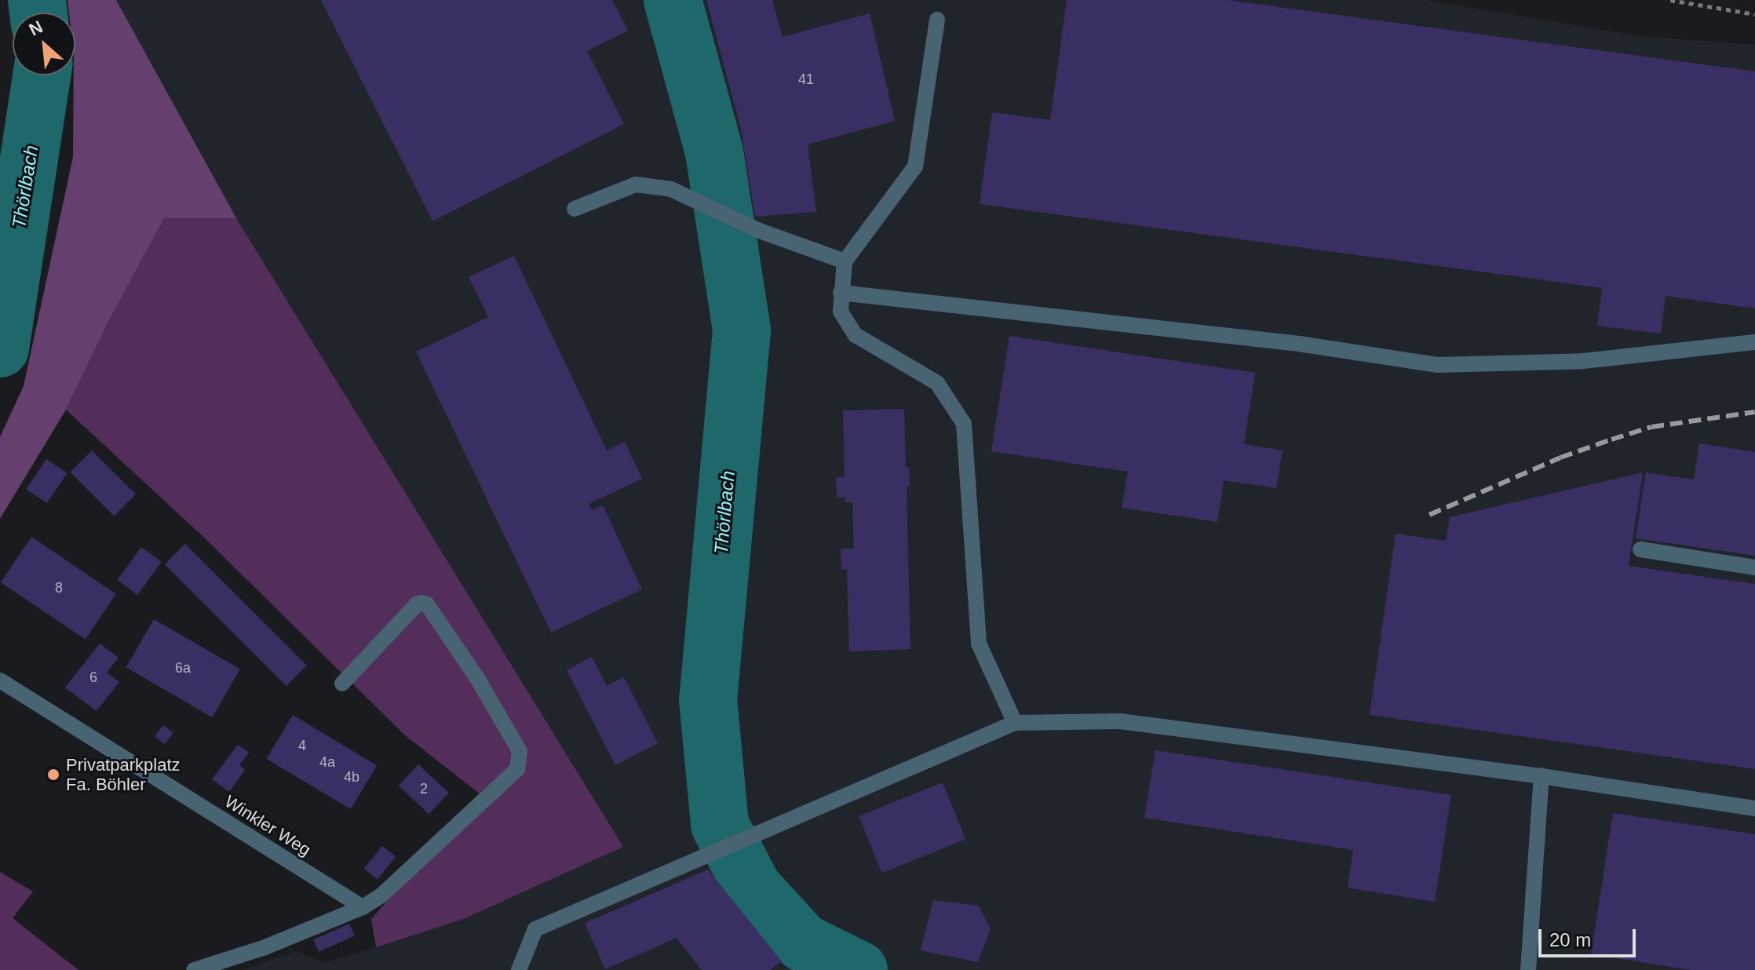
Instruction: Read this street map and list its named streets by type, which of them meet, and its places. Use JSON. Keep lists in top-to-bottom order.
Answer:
{
  "streets": {
    "street": ["Winkler Weg"]
  },
  "water": ["Thörlbach"],
  "places": ["Privatparkplatz Fa. Böhler"],
  "house_numbers": [
    "41",
    "8",
    "6a",
    "6",
    "4",
    "4a",
    "4b",
    "2"
  ],
  "scale_bar": "20 m",
  "north": "top left"
}
